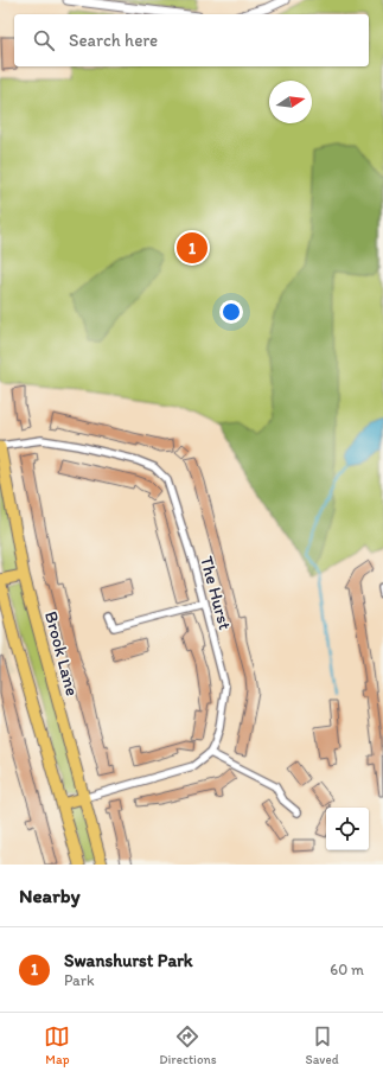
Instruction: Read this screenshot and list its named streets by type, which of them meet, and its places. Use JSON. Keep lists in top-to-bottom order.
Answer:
{
  "streets": {
    "main road": ["Brook Lane"],
    "street": ["The Hurst"]
  },
  "crossings": [
    ["The Hurst", "Brook Lane"]
  ],
  "north": "right",
  "page": {
    "search": "Search here",
    "pins": "1",
    "heading": "Nearby",
    "list": [
      {
        "mark": "1",
        "name": "Swanshurst Park",
        "note": "Park",
        "value": "60 m"
      }
    ],
    "nav": ["Map", "Directions", "Saved"]
  }
}
